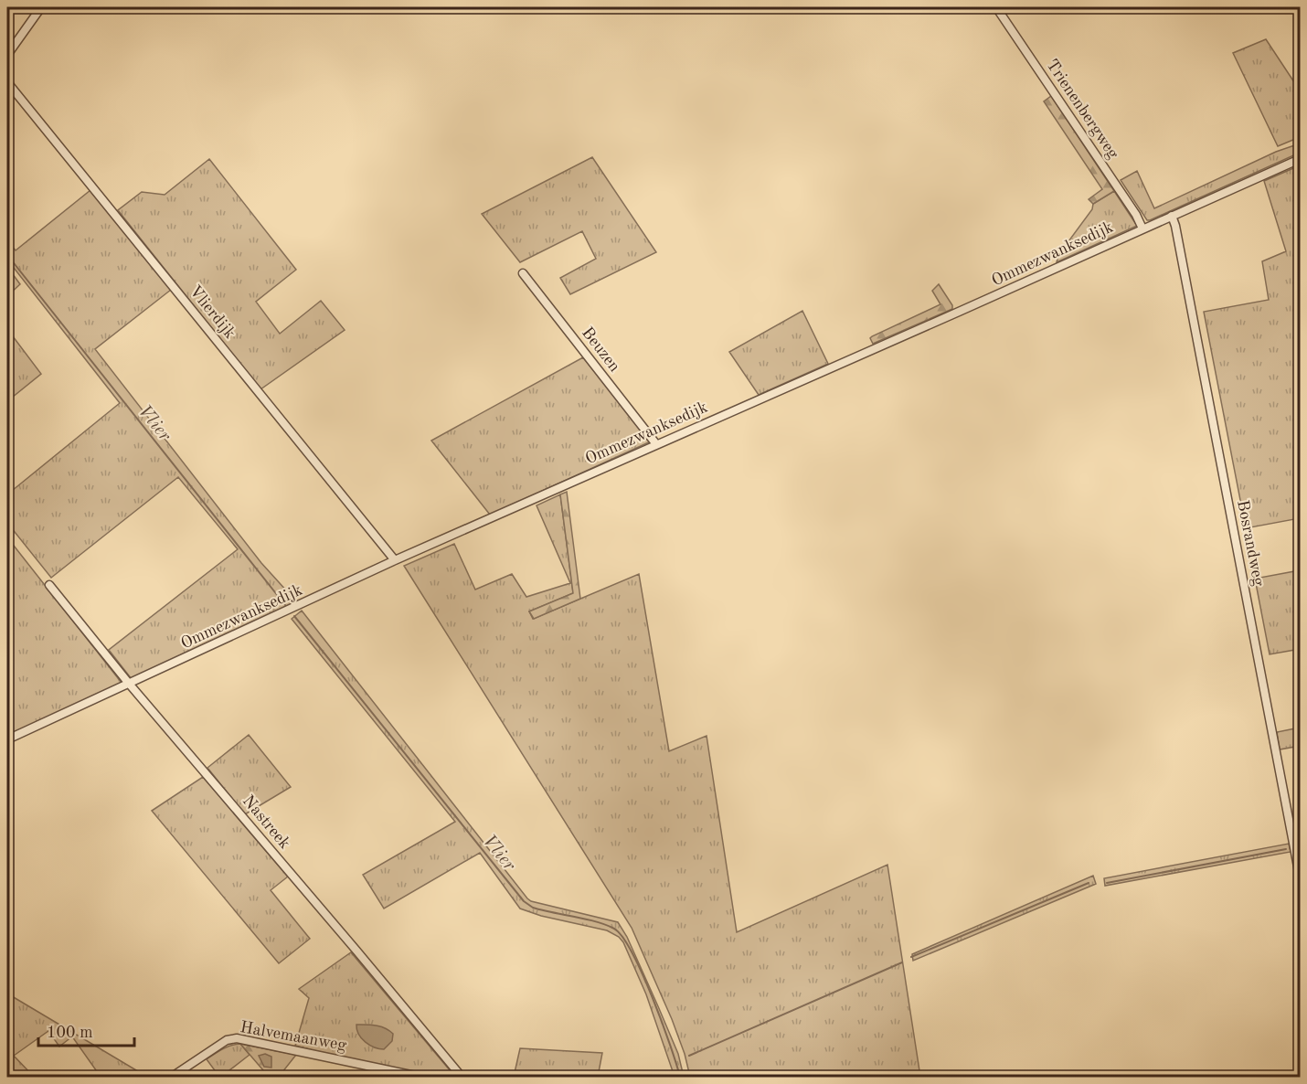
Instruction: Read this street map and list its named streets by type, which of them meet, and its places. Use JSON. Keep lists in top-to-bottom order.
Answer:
{
  "streets": {
    "street": [
      "Trienenbergweg",
      "Ommezwanksedijk",
      "Vlierdijk",
      "Beuzen",
      "Bosrandweg",
      "Nastreek",
      "Halvemaanweg"
    ]
  },
  "crossings": [
    ["Trienenbergweg", "Ommezwanksedijk"],
    ["Ommezwanksedijk", "Vlierdijk"],
    ["Ommezwanksedijk", "Beuzen"],
    ["Ommezwanksedijk", "Bosrandweg"],
    ["Ommezwanksedijk", "Nastreek"]
  ],
  "water": ["Vlier"],
  "scale_bar": "100 m"
}
